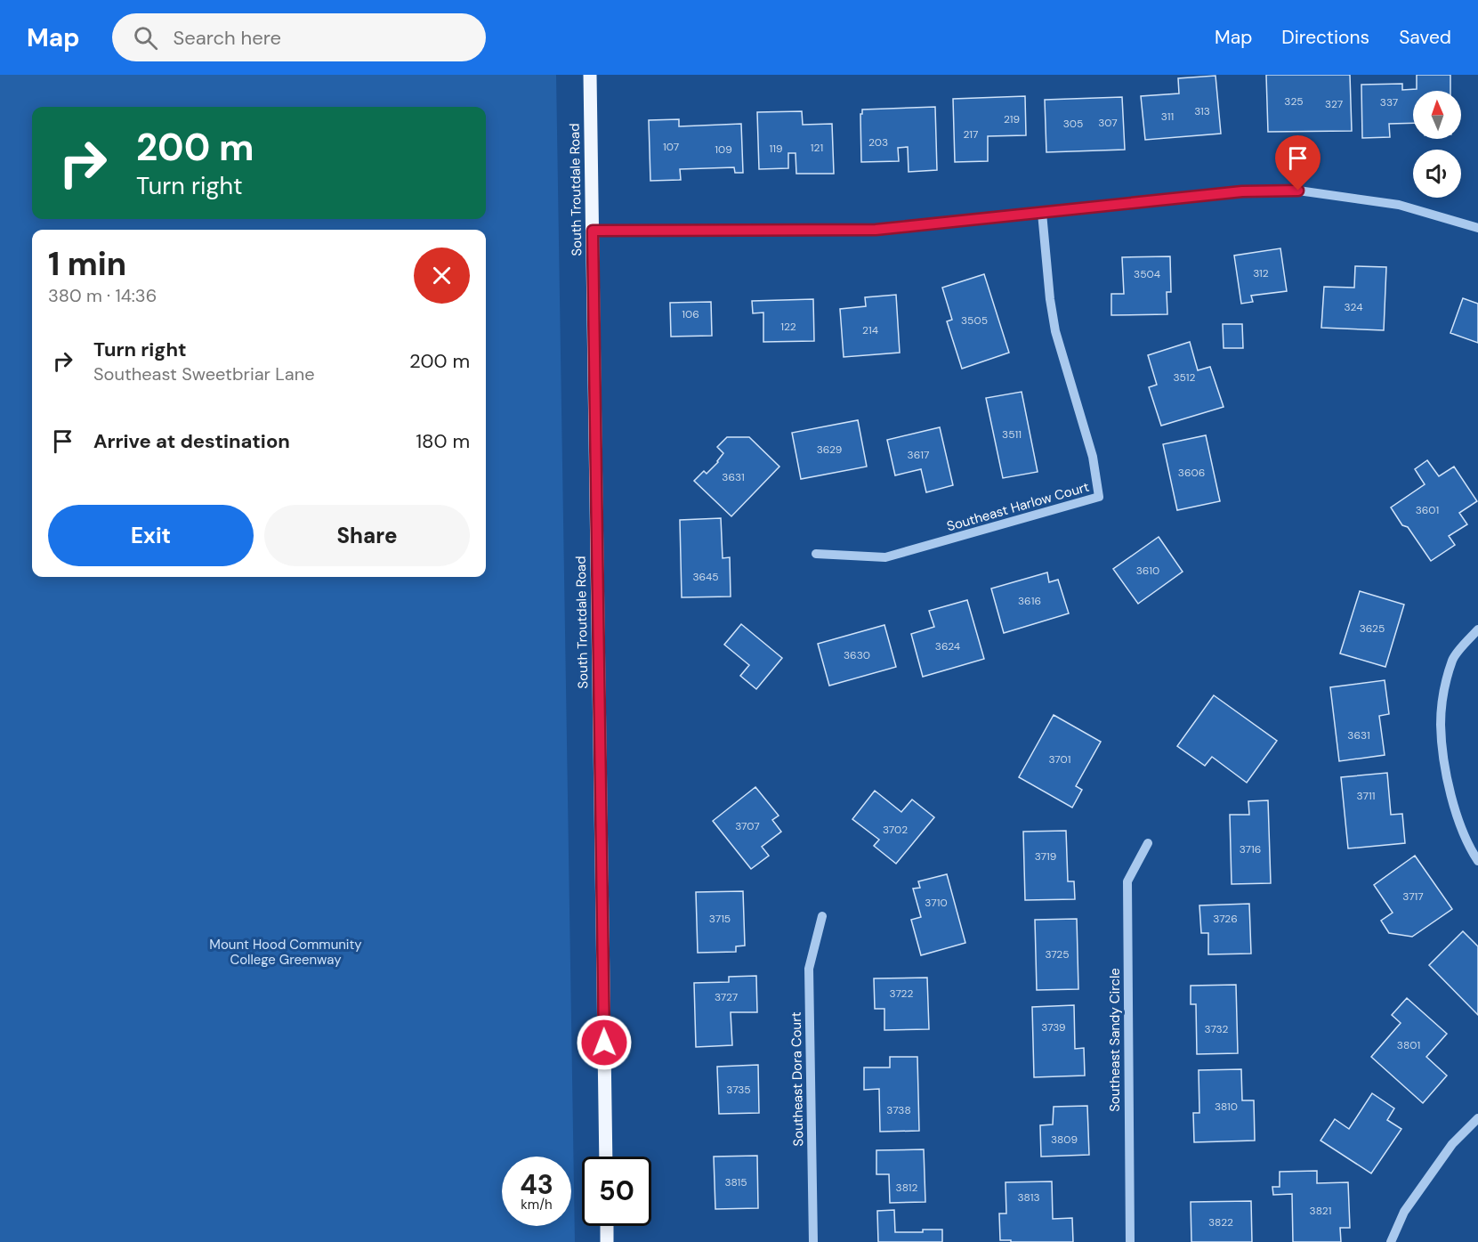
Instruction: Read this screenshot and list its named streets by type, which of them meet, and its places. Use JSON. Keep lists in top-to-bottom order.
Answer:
{
  "streets": {
    "main road": ["South Troutdale Road"],
    "street": ["Southeast Harlow Court", "Southeast Sandy Circle", "Southeast Dora Court"]
  },
  "parks": ["Mount Hood Community College Greenway"],
  "house_numbers": [
    "325",
    "337",
    "327",
    "313",
    "311",
    "219",
    "307",
    "305",
    "217",
    "203",
    "107",
    "121",
    "119",
    "109",
    "312",
    "3504",
    "324",
    "106",
    "3505",
    "122",
    "214",
    "3512",
    "3511",
    "3629",
    "3617",
    "3606",
    "3631",
    "3601",
    "3610",
    "3645",
    "3616",
    "3625",
    "3624",
    "3630",
    "3631",
    "3701",
    "3711",
    "3707",
    "3702",
    "3716",
    "3719",
    "3717",
    "3710",
    "3715",
    "3726",
    "3725",
    "3722",
    "3727",
    "3739",
    "3732",
    "3801",
    "3735",
    "3810",
    "3738",
    "3809",
    "3815",
    "3812",
    "3813",
    "3821",
    "3822"
  ],
  "north": "top",
  "page": {
    "header": "Map",
    "search": "Search here",
    "nav": ["Map", "Directions", "Saved"],
    "turn": ["200 m", "Turn right"],
    "heading": ["1 min", "380 m · 14:36"],
    "list": [
      {
        "name": "Turn right",
        "note": "Southeast Sweetbriar Lane",
        "value": "200 m"
      },
      {
        "name": "Arrive at destination",
        "value": "180 m"
      }
    ],
    "buttons": ["Exit", "Share"],
    "speed": "43 km/h",
    "limit": "50"
  }
}
